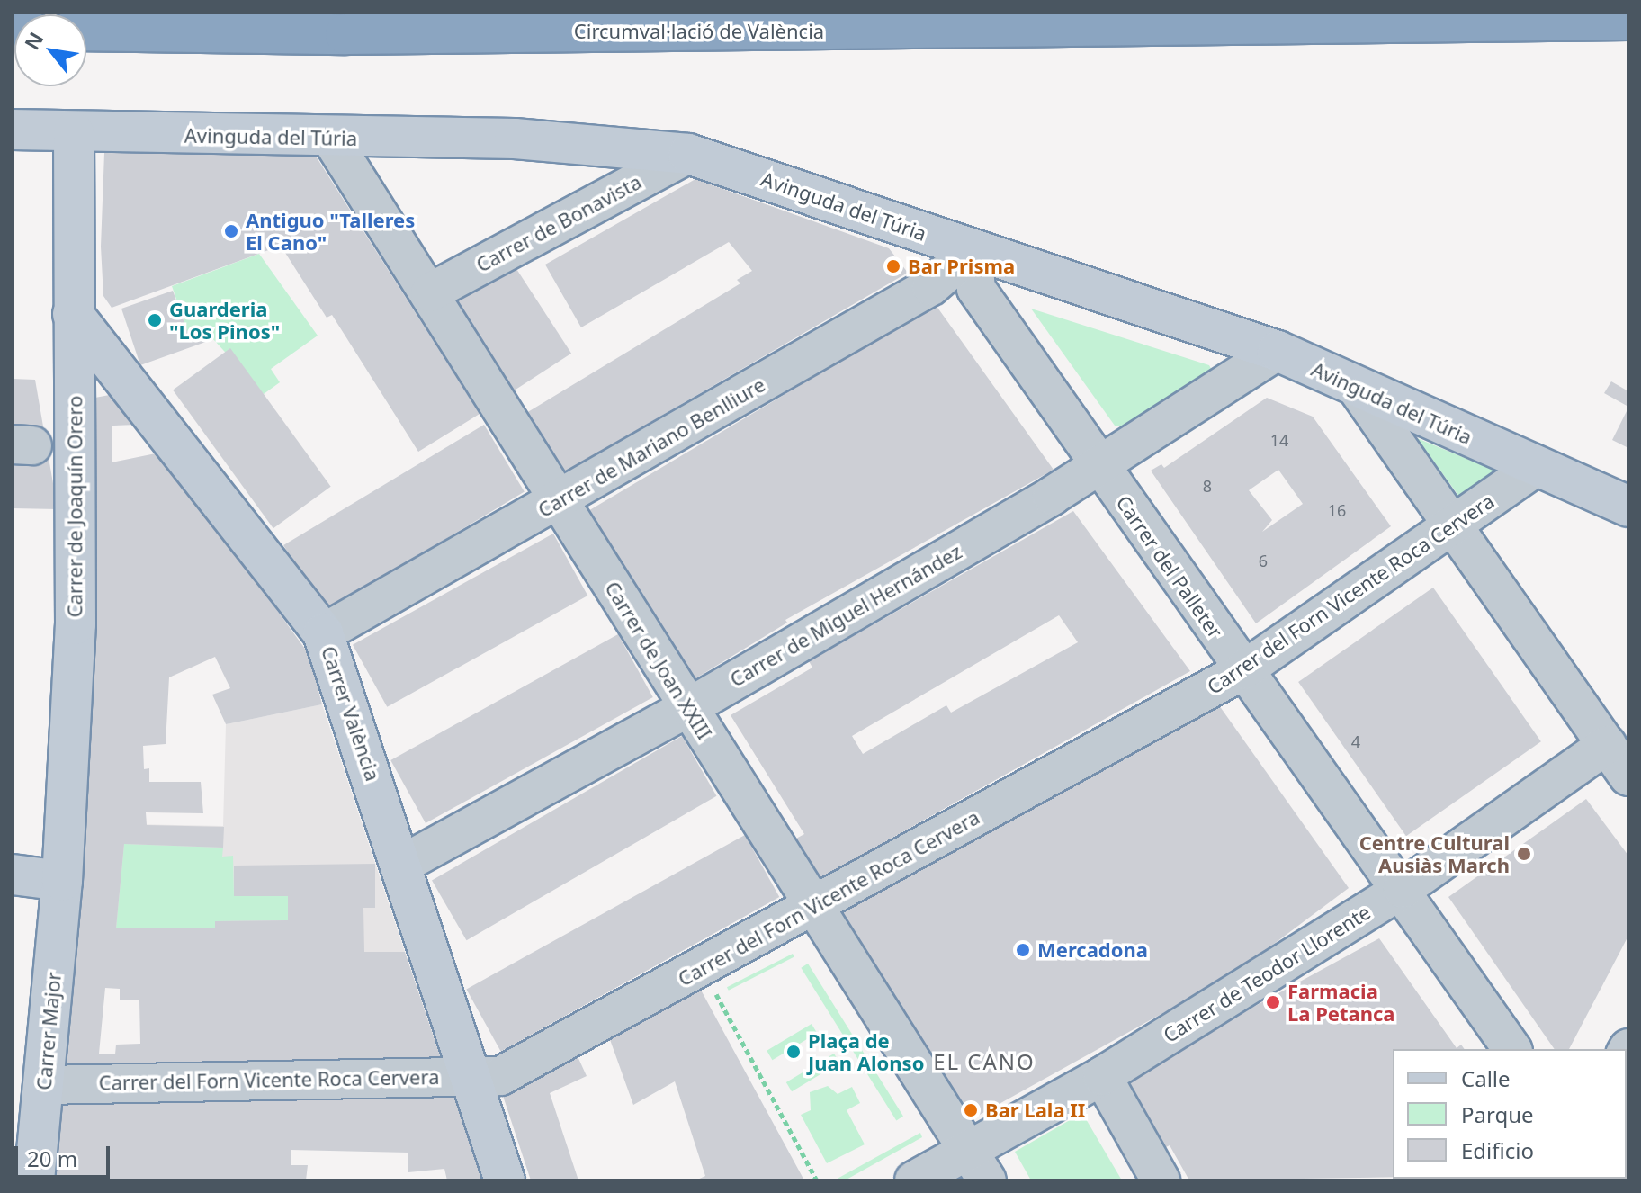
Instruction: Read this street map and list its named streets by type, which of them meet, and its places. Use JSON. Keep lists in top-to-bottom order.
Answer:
{
  "streets": {
    "highway": ["Circumval·lació de València"],
    "street": [
      "Avinguda del Túria",
      "Carrer de Bonavista",
      "Carrer de Mariano Benlliure",
      "Carrer de Joaquín Orero",
      "Carrer del Palleter",
      "Carrer del Forn Vicente Roca Cervera",
      "Carrer de Miguel Hernández",
      "Carrer de Joan XXIII",
      "Carrer València",
      "Carrer de Teodor Llorente",
      "Carrer Major"
    ]
  },
  "crossings": [
    ["Avinguda del Túria", "Carrer de Bonavista"],
    ["Avinguda del Túria", "Carrer de Mariano Benlliure"],
    ["Avinguda del Túria", "Carrer de Joaquín Orero"],
    ["Avinguda del Túria", "Carrer del Palleter"],
    ["Avinguda del Túria", "Carrer del Forn Vicente Roca Cervera"],
    ["Avinguda del Túria", "Carrer de Miguel Hernández"],
    ["Avinguda del Túria", "Carrer de Joan XXIII"],
    ["Carrer de Bonavista", "Carrer de Joan XXIII"],
    ["Carrer de Mariano Benlliure", "Carrer del Palleter"],
    ["Carrer de Mariano Benlliure", "Carrer de Joan XXIII"],
    ["Carrer de Mariano Benlliure", "Carrer València"],
    ["Carrer de Joaquín Orero", "Carrer València"],
    ["Carrer de Joaquín Orero", "Carrer Major"],
    ["Carrer del Palleter", "Carrer del Forn Vicente Roca Cervera"],
    ["Carrer del Palleter", "Carrer de Miguel Hernández"],
    ["Carrer del Palleter", "Carrer de Teodor Llorente"],
    ["Carrer del Forn Vicente Roca Cervera", "Carrer de Joan XXIII"],
    ["Carrer del Forn Vicente Roca Cervera", "Carrer València"],
    ["Carrer del Forn Vicente Roca Cervera", "Carrer Major"],
    ["Carrer de Miguel Hernández", "Carrer de Joan XXIII"],
    ["Carrer de Miguel Hernández", "Carrer València"],
    ["Carrer de Joan XXIII", "Carrer de Teodor Llorente"]
  ],
  "districts": ["EL CANO"],
  "places": [
    "Antiguo \"Talleres El Cano\"",
    "Bar Prisma",
    "Guarderia \"Los Pinos\"",
    "Centre Cultural Ausiàs March",
    "Mercadona",
    "Farmacia La Petanca",
    "Plaça de Juan Alonso",
    "Bar Lala II"
  ],
  "house_numbers": [
    "14",
    "8",
    "16",
    "6",
    "4"
  ],
  "legend": ["Calle", "Parque", "Edificio"],
  "scale_bar": "20 m",
  "north": "top left"
}
